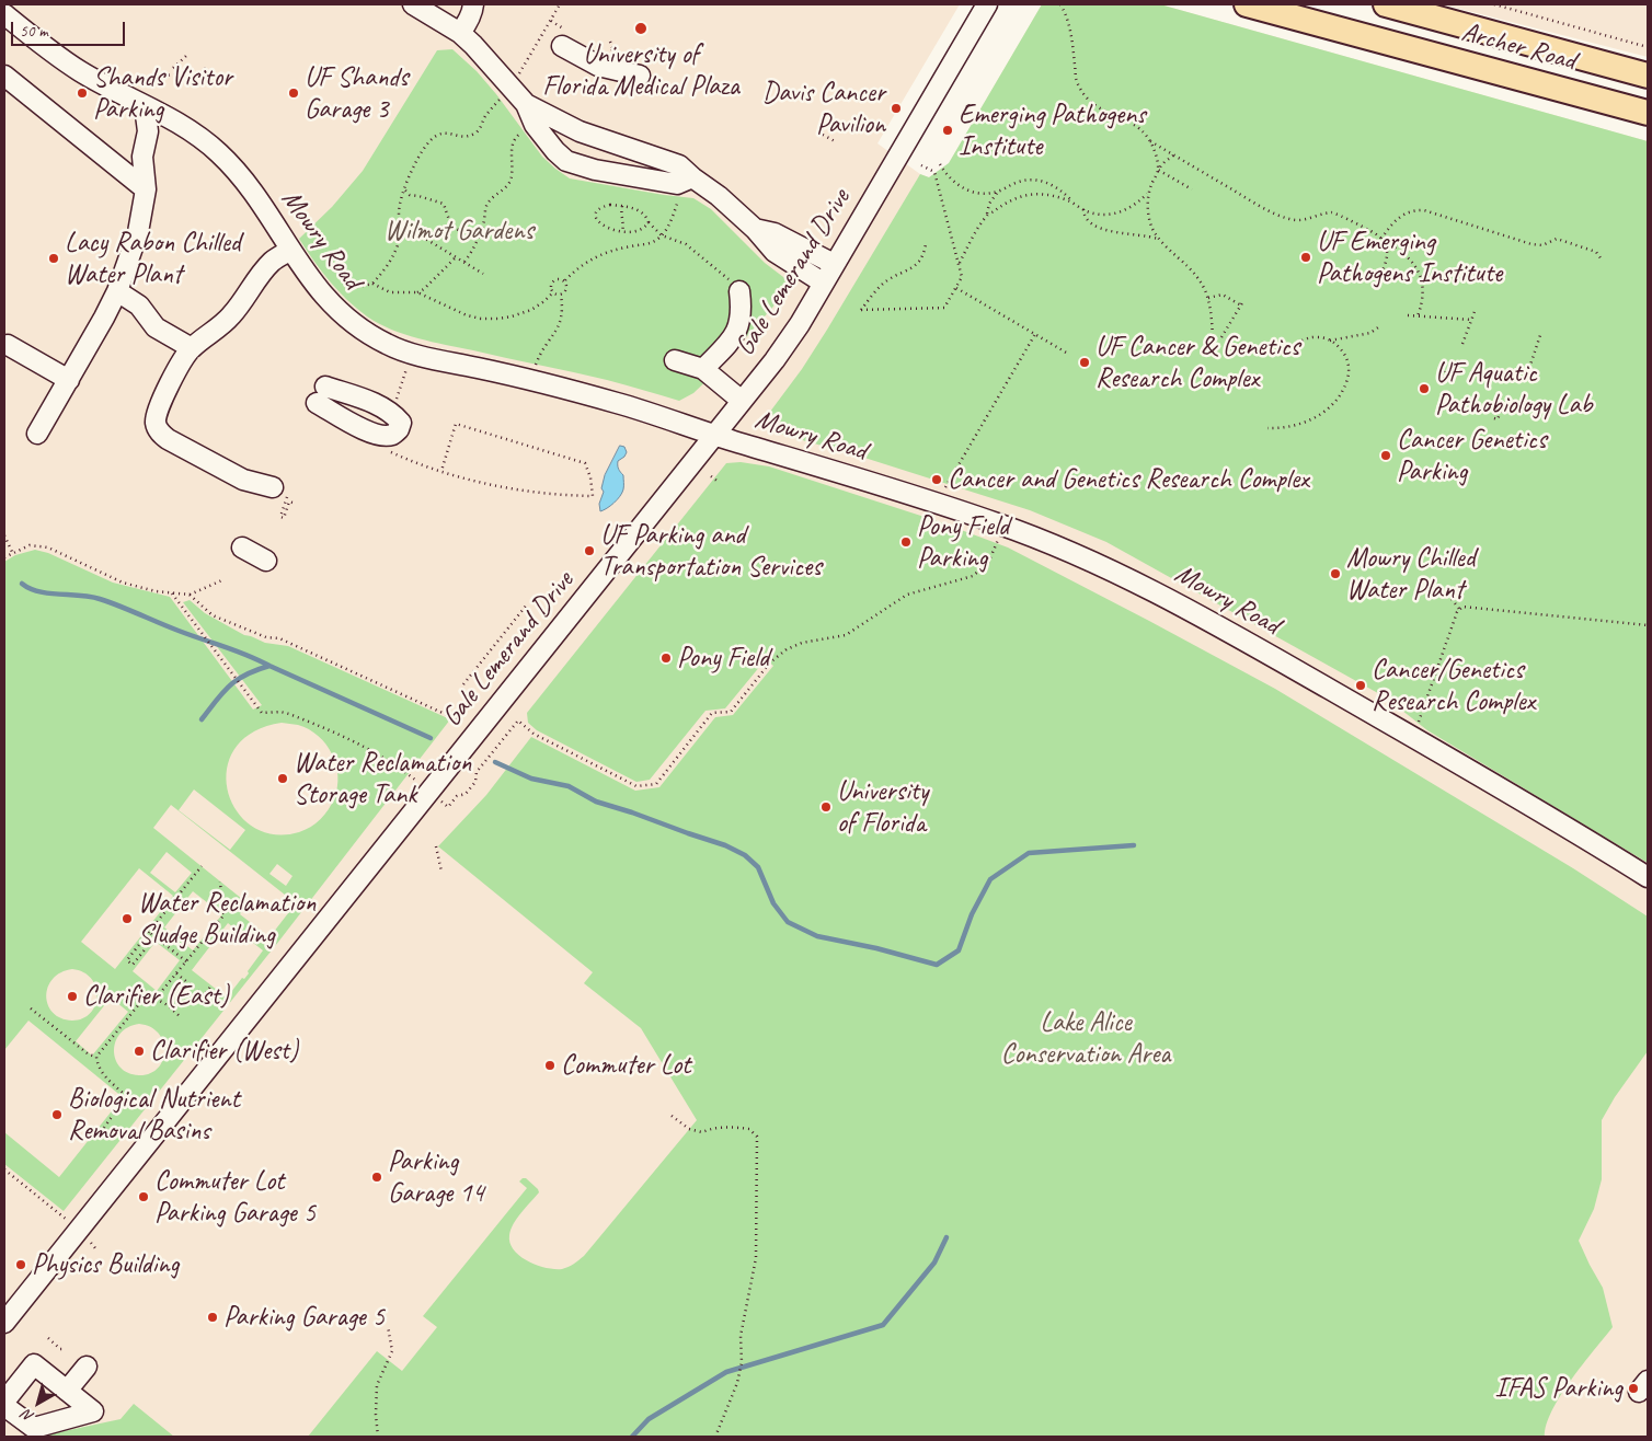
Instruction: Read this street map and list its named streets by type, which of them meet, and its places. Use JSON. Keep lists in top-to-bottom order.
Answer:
{
  "streets": {
    "main road": ["Archer Road"],
    "street": ["Mowry Road", "Gale Lemerand Drive"]
  },
  "crossings": [
    ["Mowry Road", "Gale Lemerand Drive"]
  ],
  "parks": ["Wilmot Gardens", "Lake Alice Conservation Area"],
  "places": [
    "University of Florida Medical Plaza",
    "Shands Visitor Parking",
    "UF Shands Garage 3",
    "Davis Cancer Pavilion",
    "Emerging Pathogens Institute",
    "UF Emerging Pathogens Institute",
    "Lacy Rabon Chilled Water Plant",
    "UF Cancer & Genetics Research Complex",
    "UF Aquatic Pathobiology Lab",
    "Cancer Genetics Parking",
    "Cancer and Genetics Research Complex",
    "Pony Field Parking",
    "UF Parking and Transportation Services",
    "Mowry Chilled Water Plant",
    "Pony Field",
    "Cancer/Genetics Research Complex",
    "Water Reclamation Storage Tank",
    "University of Florida",
    "Water Reclamation Sludge Building",
    "Clarifier (East)",
    "Clarifier (West)",
    "Commuter Lot",
    "Biological Nutrient Removal Basins",
    "Parking Garage 14",
    "Commuter Lot Parking Garage 5",
    "Physics Building",
    "Parking Garage 5",
    "IFAS Parking"
  ],
  "scale_bar": "50 m",
  "north": "bottom left"
}
